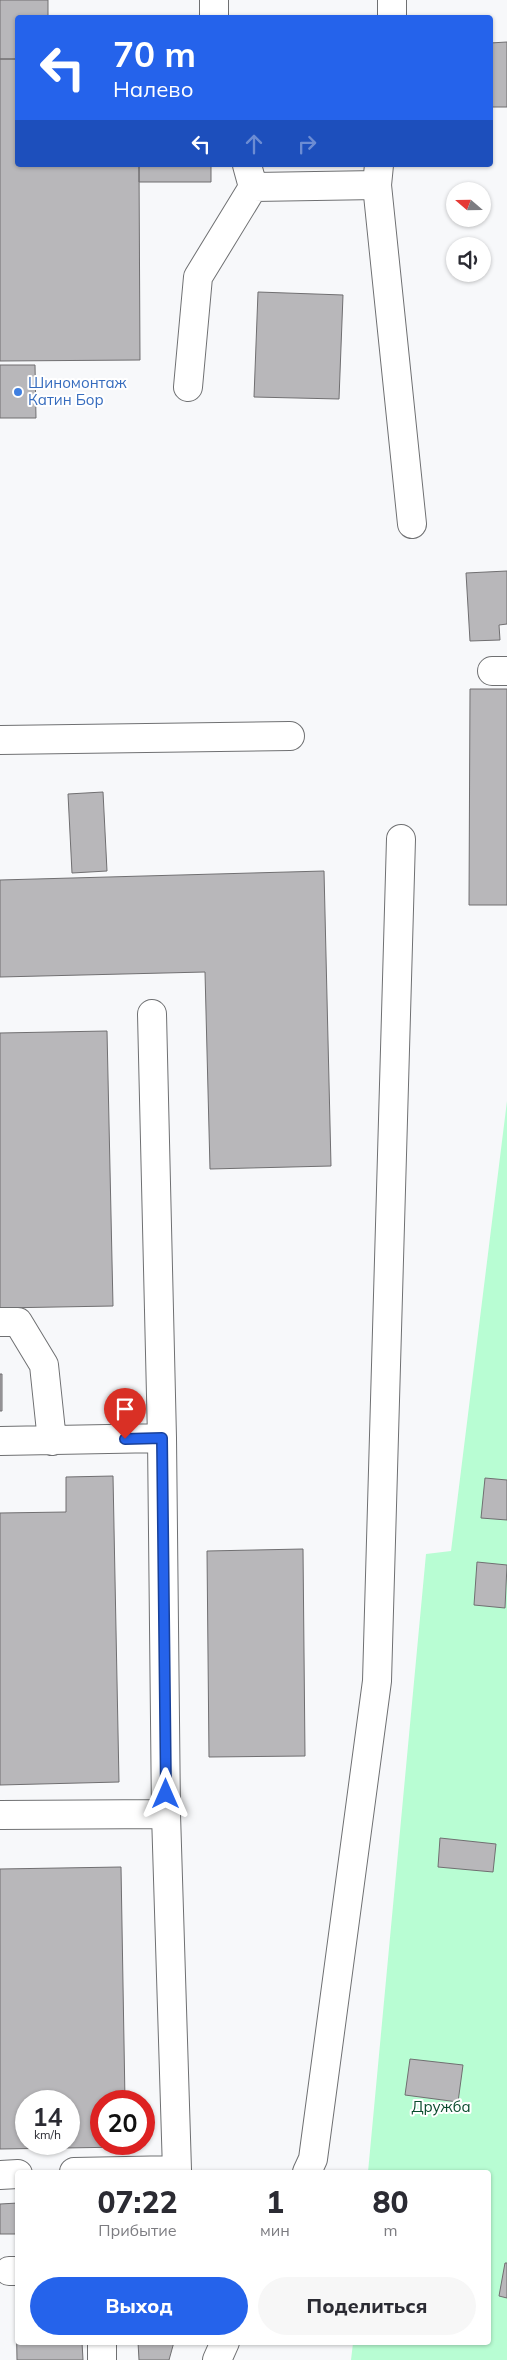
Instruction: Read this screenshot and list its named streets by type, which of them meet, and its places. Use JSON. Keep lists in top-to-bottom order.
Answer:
{
  "parks": ["Дружба"],
  "places": ["Шиномонтаж Катин Бор"],
  "north": "left",
  "page": {
    "turn": ["70 m", "Налево"],
    "speed": "14 km/h",
    "limit": "20",
    "eta": [
      "07:22",
      "Прибытие",
      "1",
      "мин",
      "80",
      "m"
    ],
    "buttons": ["Выход", "Поделиться"]
  }
}
